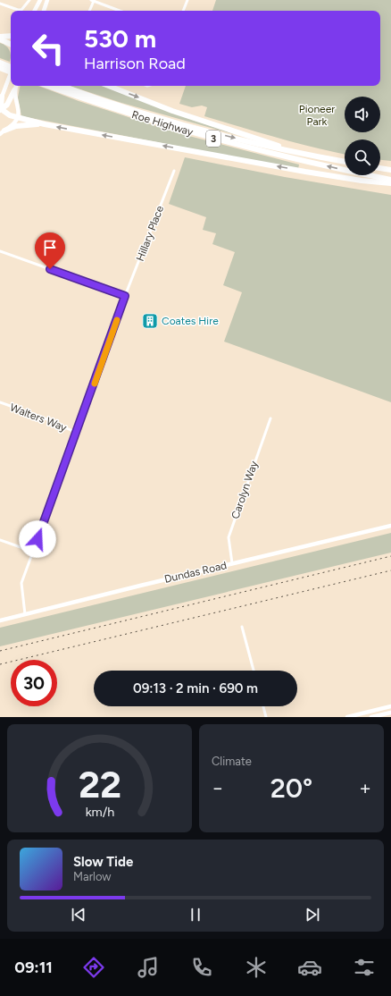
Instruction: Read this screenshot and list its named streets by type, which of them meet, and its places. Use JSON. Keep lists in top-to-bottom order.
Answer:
{
  "streets": {
    "highway": ["Roe Highway", "3"],
    "main road": ["Dundas Road"],
    "street": ["Hillary Place", "Walters Way", "Carolyn Way"]
  },
  "crossings": [
    ["Hillary Place", "Walters Way"],
    ["Hillary Place", "Dundas Road"],
    ["Carolyn Way", "Dundas Road"]
  ],
  "parks": ["Pioneer Park"],
  "places": {
    "building": ["Coates Hire"]
  },
  "page": {
    "turn": ["530 m", "Harrison Road"],
    "limit": "30",
    "trip": "09:13 · 2 min · 690 m",
    "tile": "Climate",
    "heat": ["−", "20°", "+"],
    "song": ["Slow Tide", "Marlow"],
    "tabs": "09:11",
    "gauge": ["22", "km/h"]
  }
}
